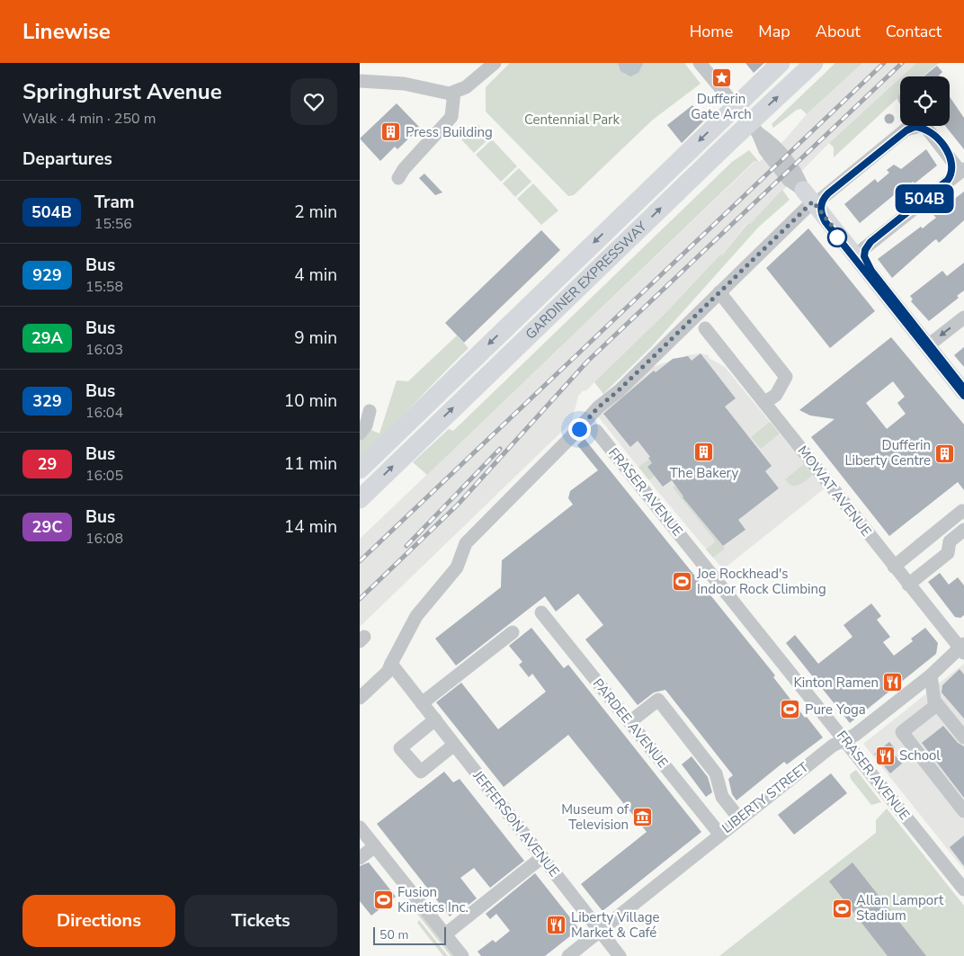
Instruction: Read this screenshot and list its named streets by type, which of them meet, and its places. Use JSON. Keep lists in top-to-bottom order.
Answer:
{
  "streets": {
    "highway": ["GARDINER EXPRESSWAY"],
    "street": [
      "MOWAT AVENUE",
      "FRASER AVENUE",
      "PARDEE AVENUE",
      "LIBERTY STREET",
      "JEFFERSON AVENUE"
    ]
  },
  "crossings": [
    ["MOWAT AVENUE", "LIBERTY STREET"],
    ["FRASER AVENUE", "LIBERTY STREET"],
    ["PARDEE AVENUE", "LIBERTY STREET"],
    ["LIBERTY STREET", "JEFFERSON AVENUE"]
  ],
  "parks": ["Centennial Park"],
  "places": {
    "place": ["Dufferin Gate Arch"],
    "building": ["Press Building", "The Bakery", "Dufferin Liberty Centre"],
    "sports": [
      "Joe Rockhead's Indoor Rock Climbing",
      "Pure Yoga",
      "Fusion Kinetics Inc.",
      "Allan Lamport Stadium"
    ],
    "restaurant": ["Kinton Ramen", "School", "Liberty Village Market & Café"],
    "museum": ["Museum of Television"]
  },
  "lines": ["tram line 504B"],
  "scale_bar": "50 m",
  "page": {
    "header": "Linewise",
    "nav": [
      "Home",
      "Map",
      "About",
      "Contact"
    ],
    "heading": [
      ["Springhurst Avenue", "Walk · 4 min · 250 m"],
      "Departures"
    ],
    "on_map": "504B",
    "list": [
      {
        "mark": "504B",
        "name": "Tram",
        "note": "15:56",
        "value": "2 min"
      },
      {
        "mark": "929",
        "name": "Bus",
        "note": "15:58",
        "value": "4 min"
      },
      {
        "mark": "29A",
        "name": "Bus",
        "note": "16:03",
        "value": "9 min"
      },
      {
        "mark": "329",
        "name": "Bus",
        "note": "16:04",
        "value": "10 min"
      },
      {
        "mark": "29",
        "name": "Bus",
        "note": "16:05",
        "value": "11 min"
      },
      {
        "mark": "29C",
        "name": "Bus",
        "note": "16:08",
        "value": "14 min"
      }
    ],
    "buttons": ["Directions", "Tickets"],
    "scale": "50 m"
  }
}
